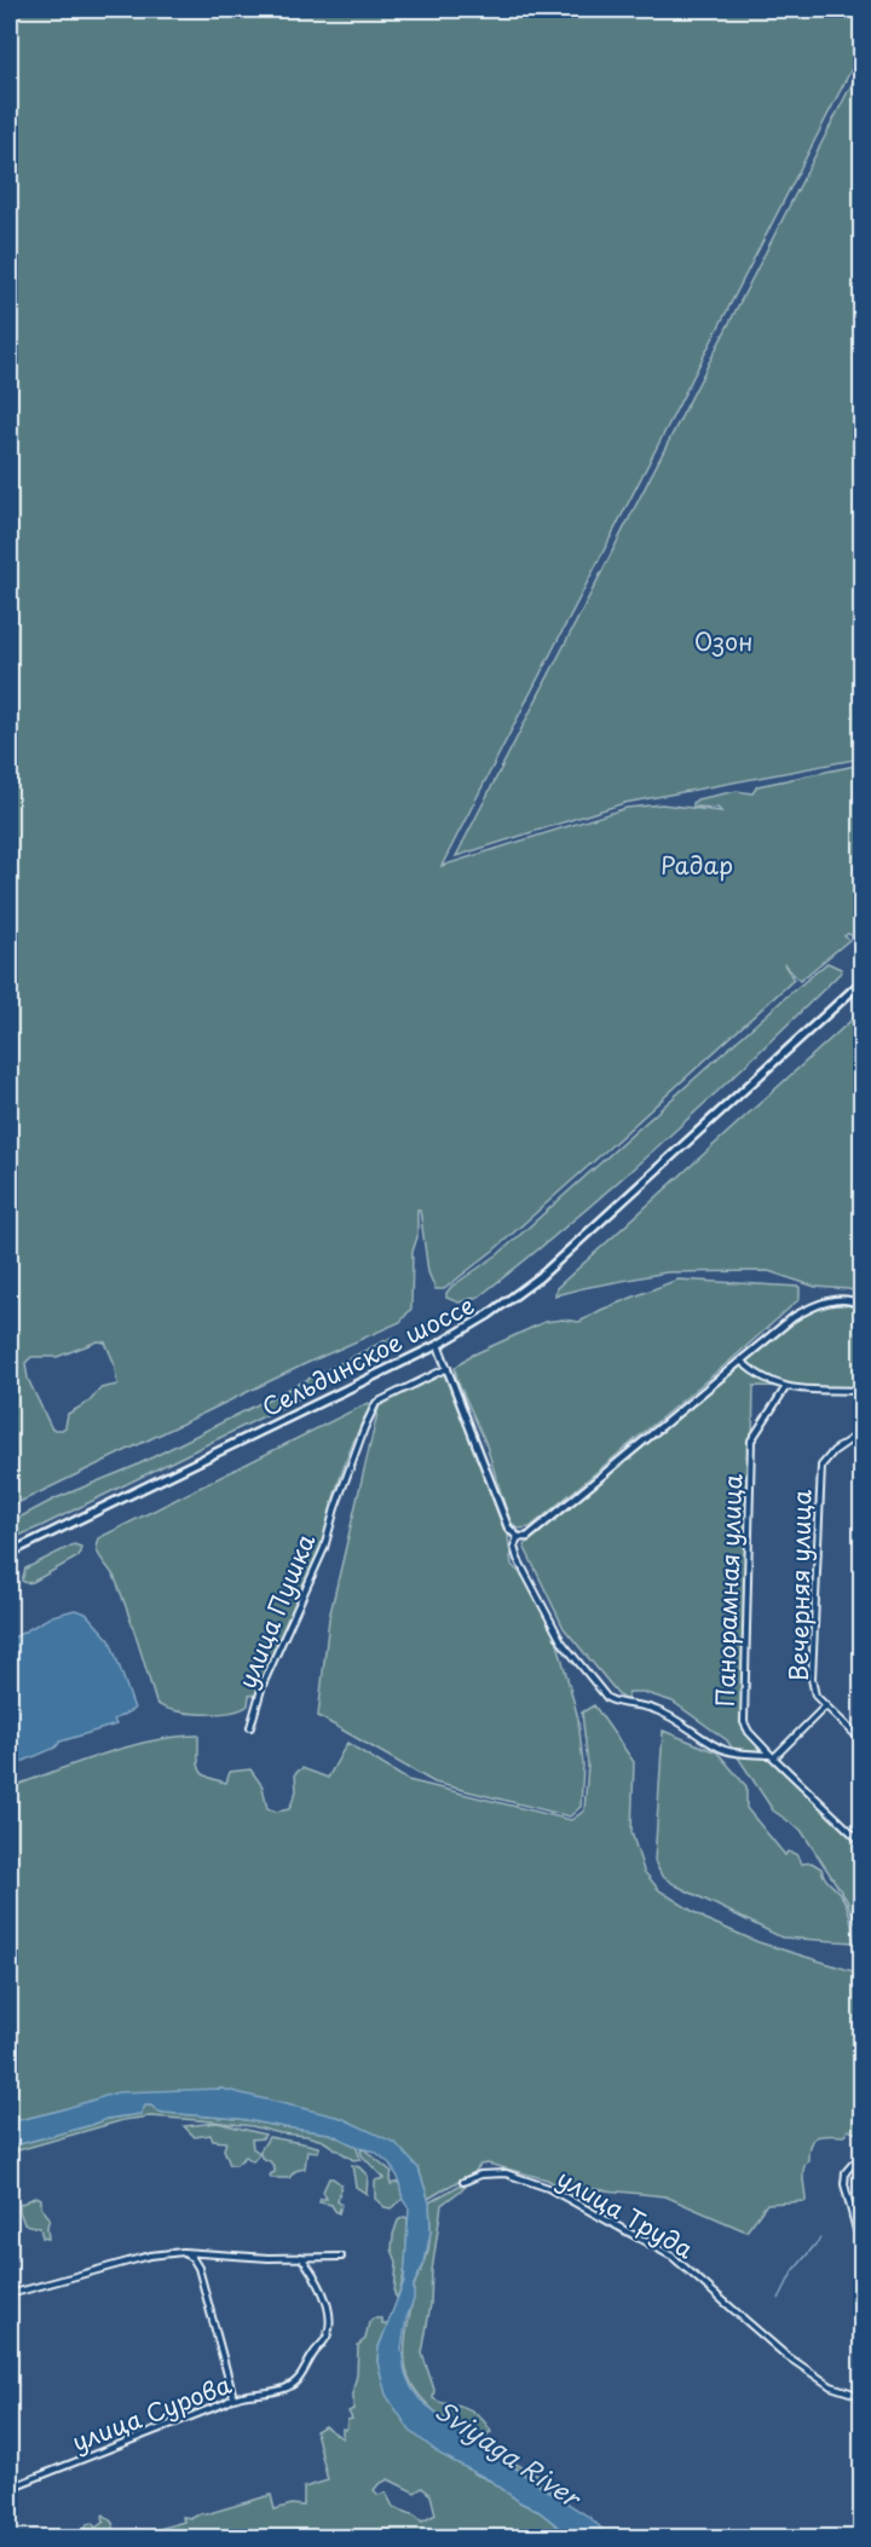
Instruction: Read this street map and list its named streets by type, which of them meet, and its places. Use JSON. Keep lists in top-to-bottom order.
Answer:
{
  "streets": {
    "main road": ["Сельдинское шоссе"],
    "street": [
      "Вечерняя улица",
      "Панорамная улица",
      "улица Пушка",
      "улица Труда",
      "улица Сурова"
    ]
  },
  "water": ["Sviyaga River"],
  "parks": ["Озон", "Радар"]
}
